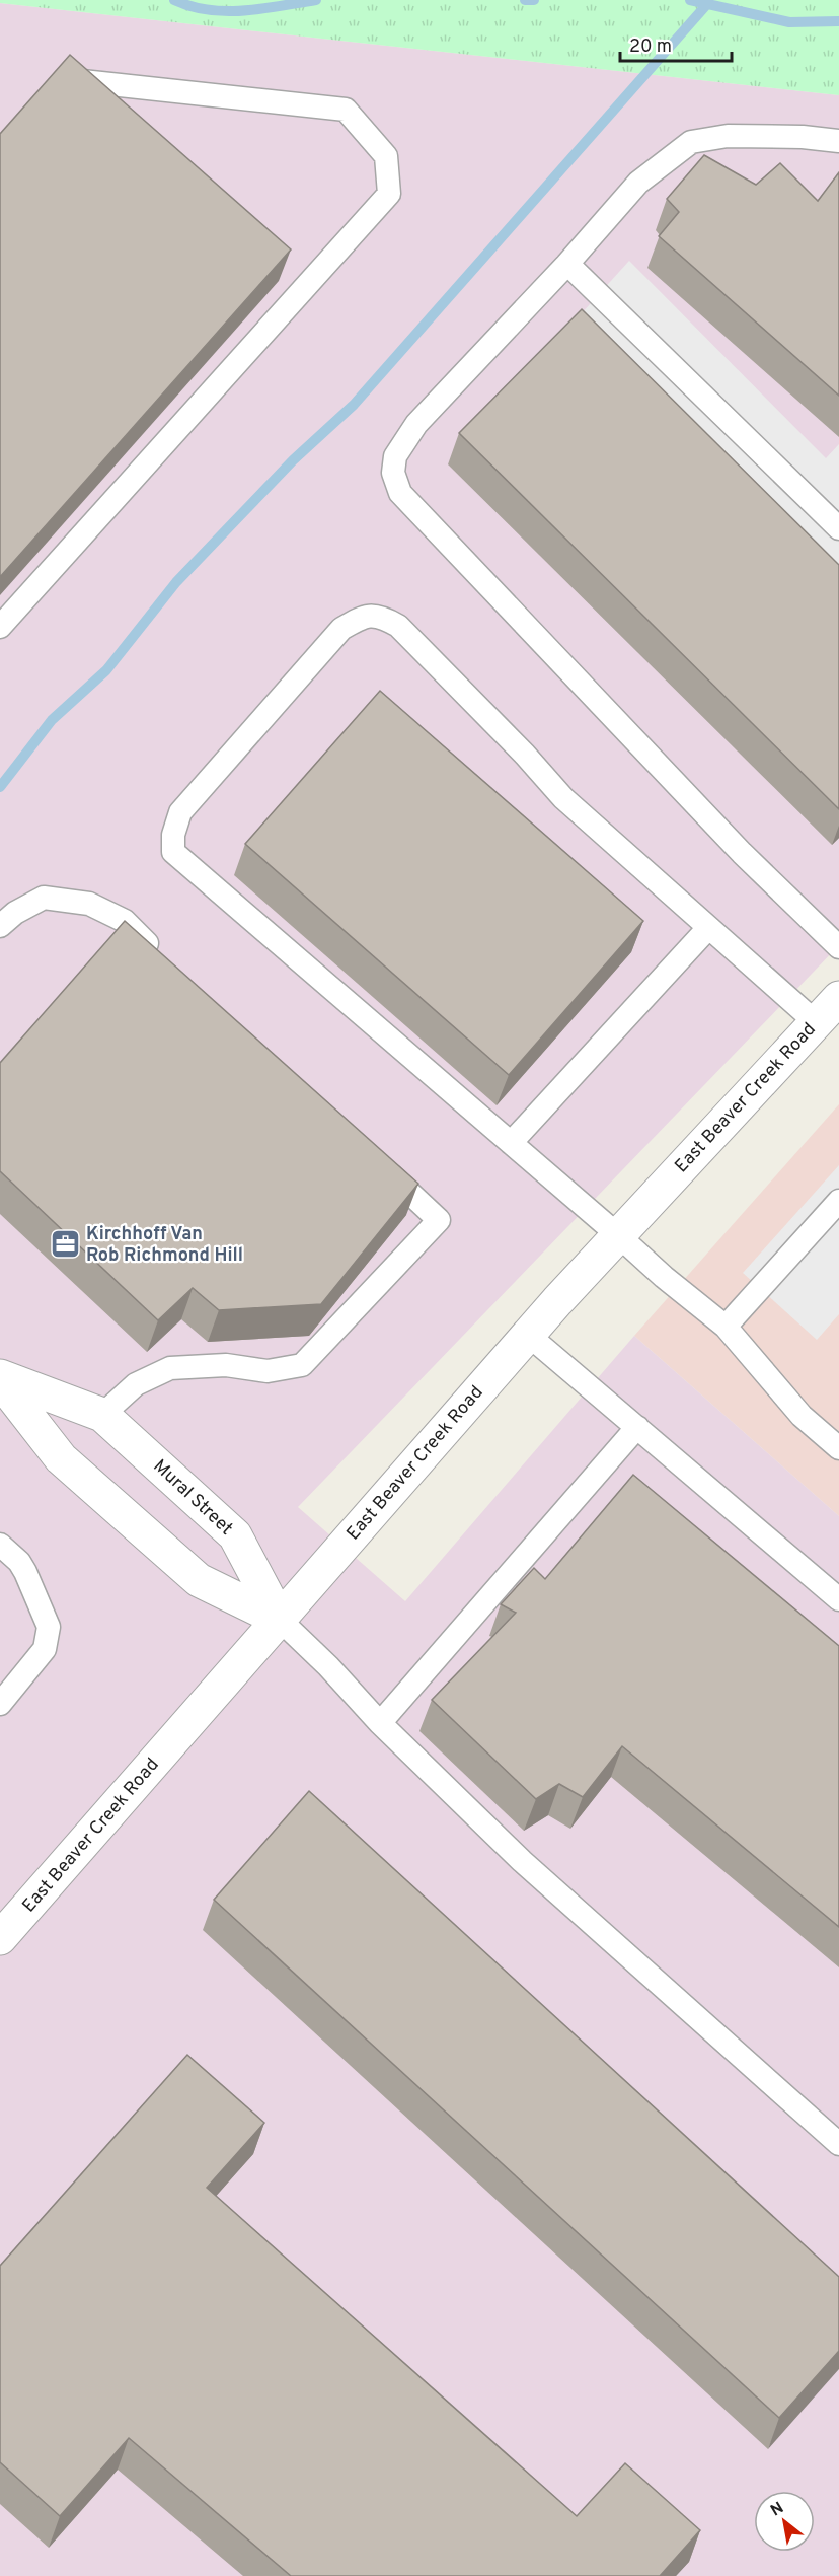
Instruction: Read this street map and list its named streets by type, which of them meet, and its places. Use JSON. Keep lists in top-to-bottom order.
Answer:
{
  "streets": {
    "street": ["East Beaver Creek Road", "Mural Street"]
  },
  "crossings": [
    ["East Beaver Creek Road", "Mural Street"]
  ],
  "places": {
    "office": ["Kirchhoff Van Rob Richmond Hill"]
  },
  "scale_bar": "20 m",
  "north": "top left"
}
